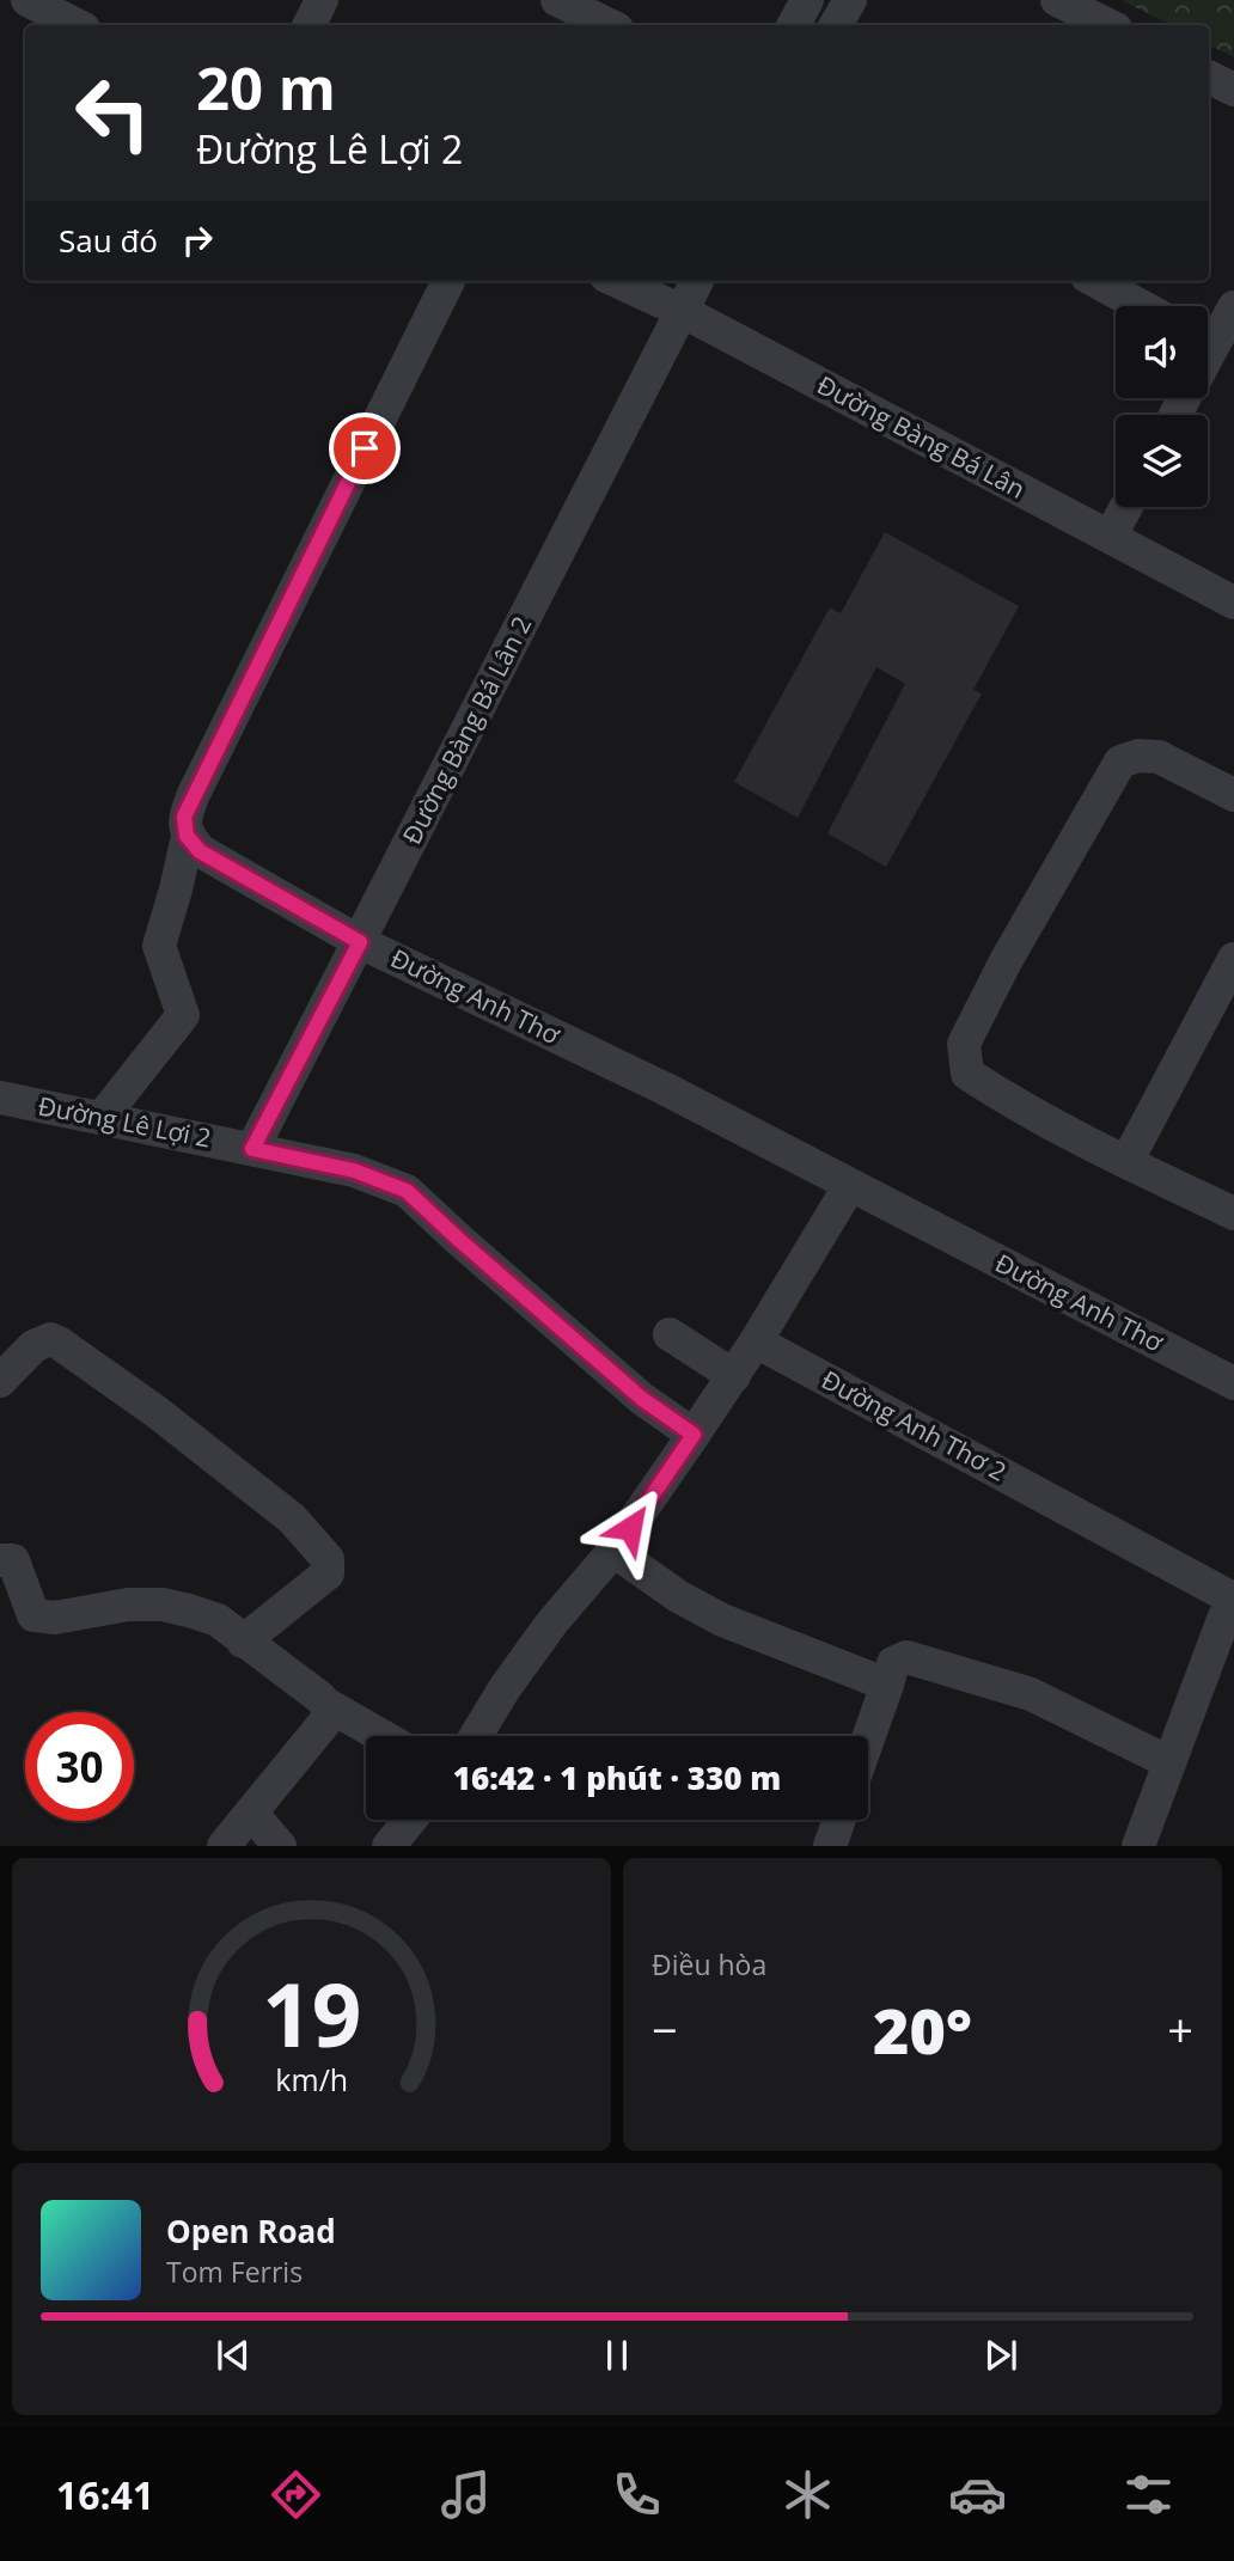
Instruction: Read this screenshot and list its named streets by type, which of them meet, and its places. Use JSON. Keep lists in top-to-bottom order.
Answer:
{
  "streets": {
    "street": [
      "Đường Bàng Bá Lân",
      "Đường Bàng Bá Lân 2",
      "Đường Anh Thơ",
      "Đường Lê Lợi 2",
      "Đường Anh Thơ 2"
    ]
  },
  "crossings": [
    ["Đường Bàng Bá Lân", "Đường Bàng Bá Lân 2"],
    ["Đường Bàng Bá Lân 2", "Đường Anh Thơ"],
    ["Đường Bàng Bá Lân 2", "Đường Lê Lợi 2"]
  ],
  "page": {
    "turn": ["20 m", "Đường Lê Lợi 2"],
    "then": "Sau đó",
    "limit": "30",
    "trip": "16:42 · 1 phút · 330 m",
    "tile": "Điều hòa",
    "heat": ["−", "20°", "+"],
    "song": ["Open Road", "Tom Ferris"],
    "tabs": "16:41",
    "gauge": ["19", "km/h"]
  }
}
